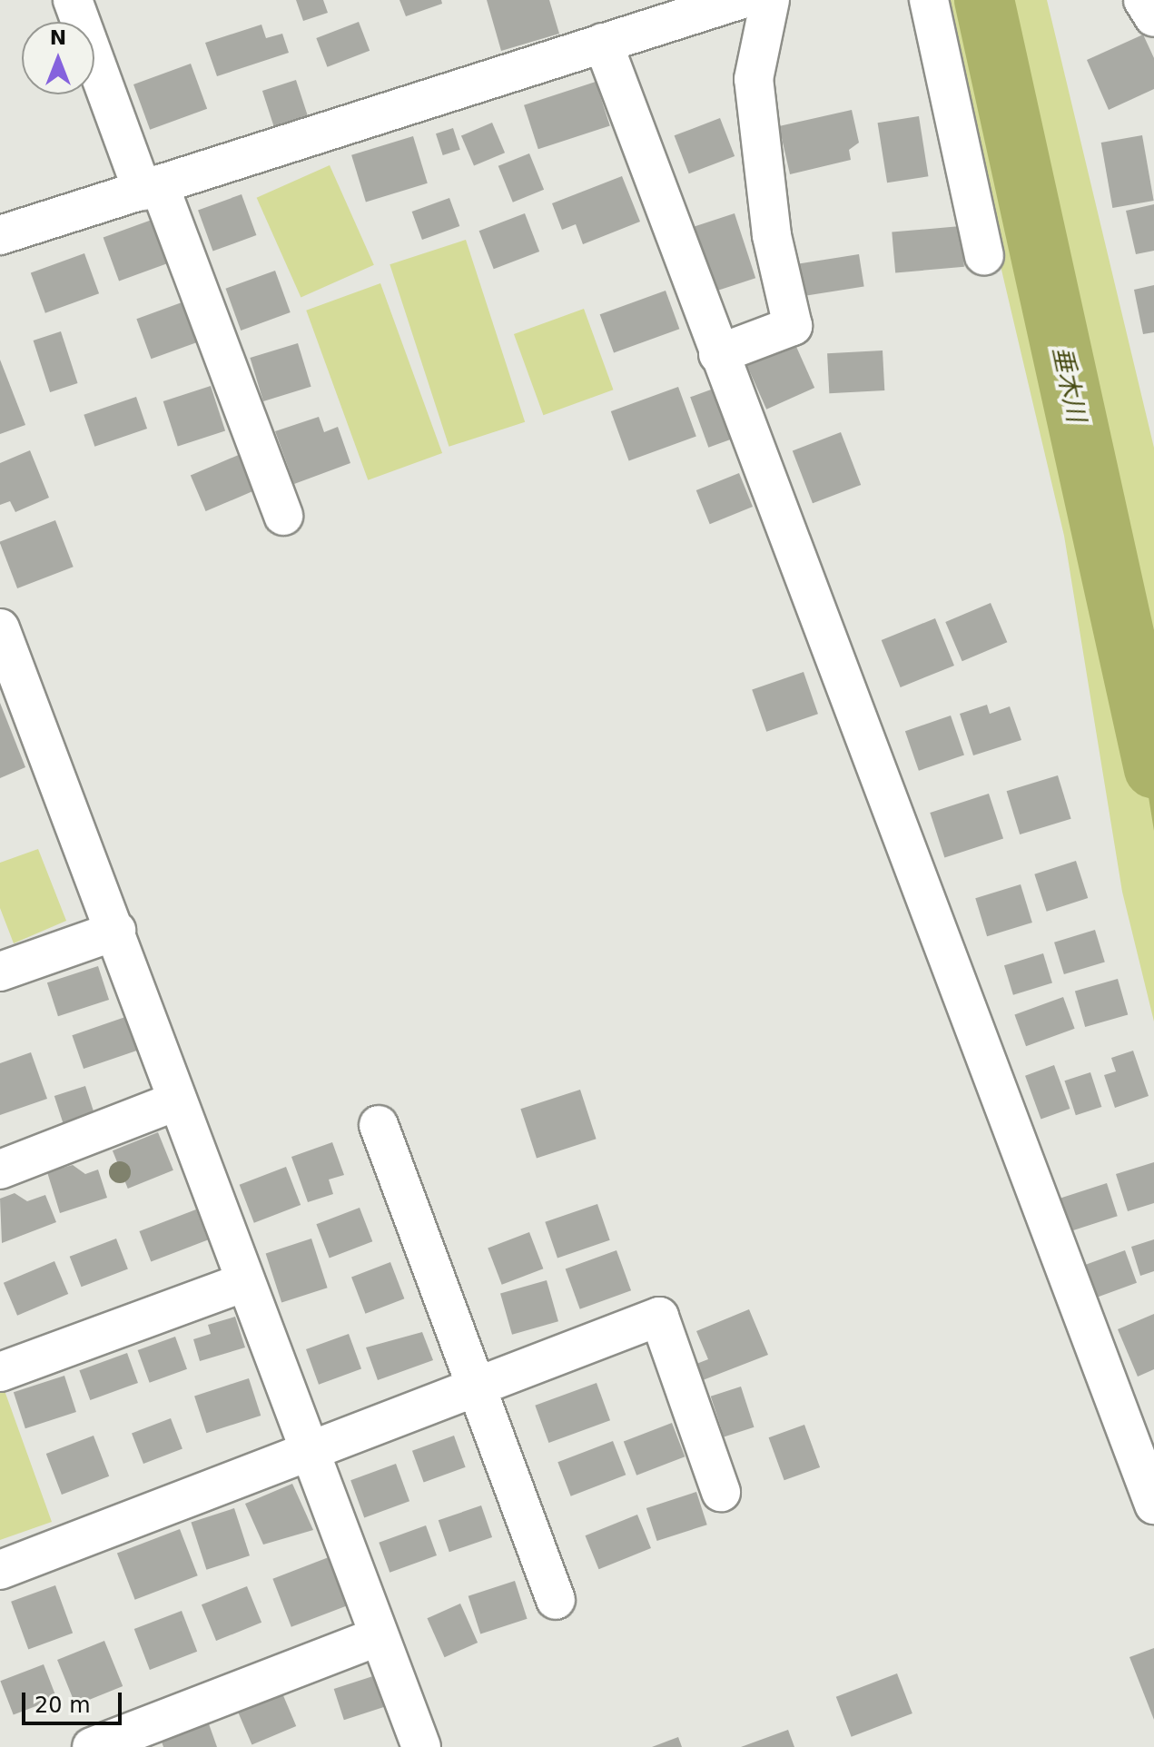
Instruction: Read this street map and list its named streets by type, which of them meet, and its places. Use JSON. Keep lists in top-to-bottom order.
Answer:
{
  "water": ["垂木川"],
  "scale_bar": "20 m",
  "north": "top"
}
